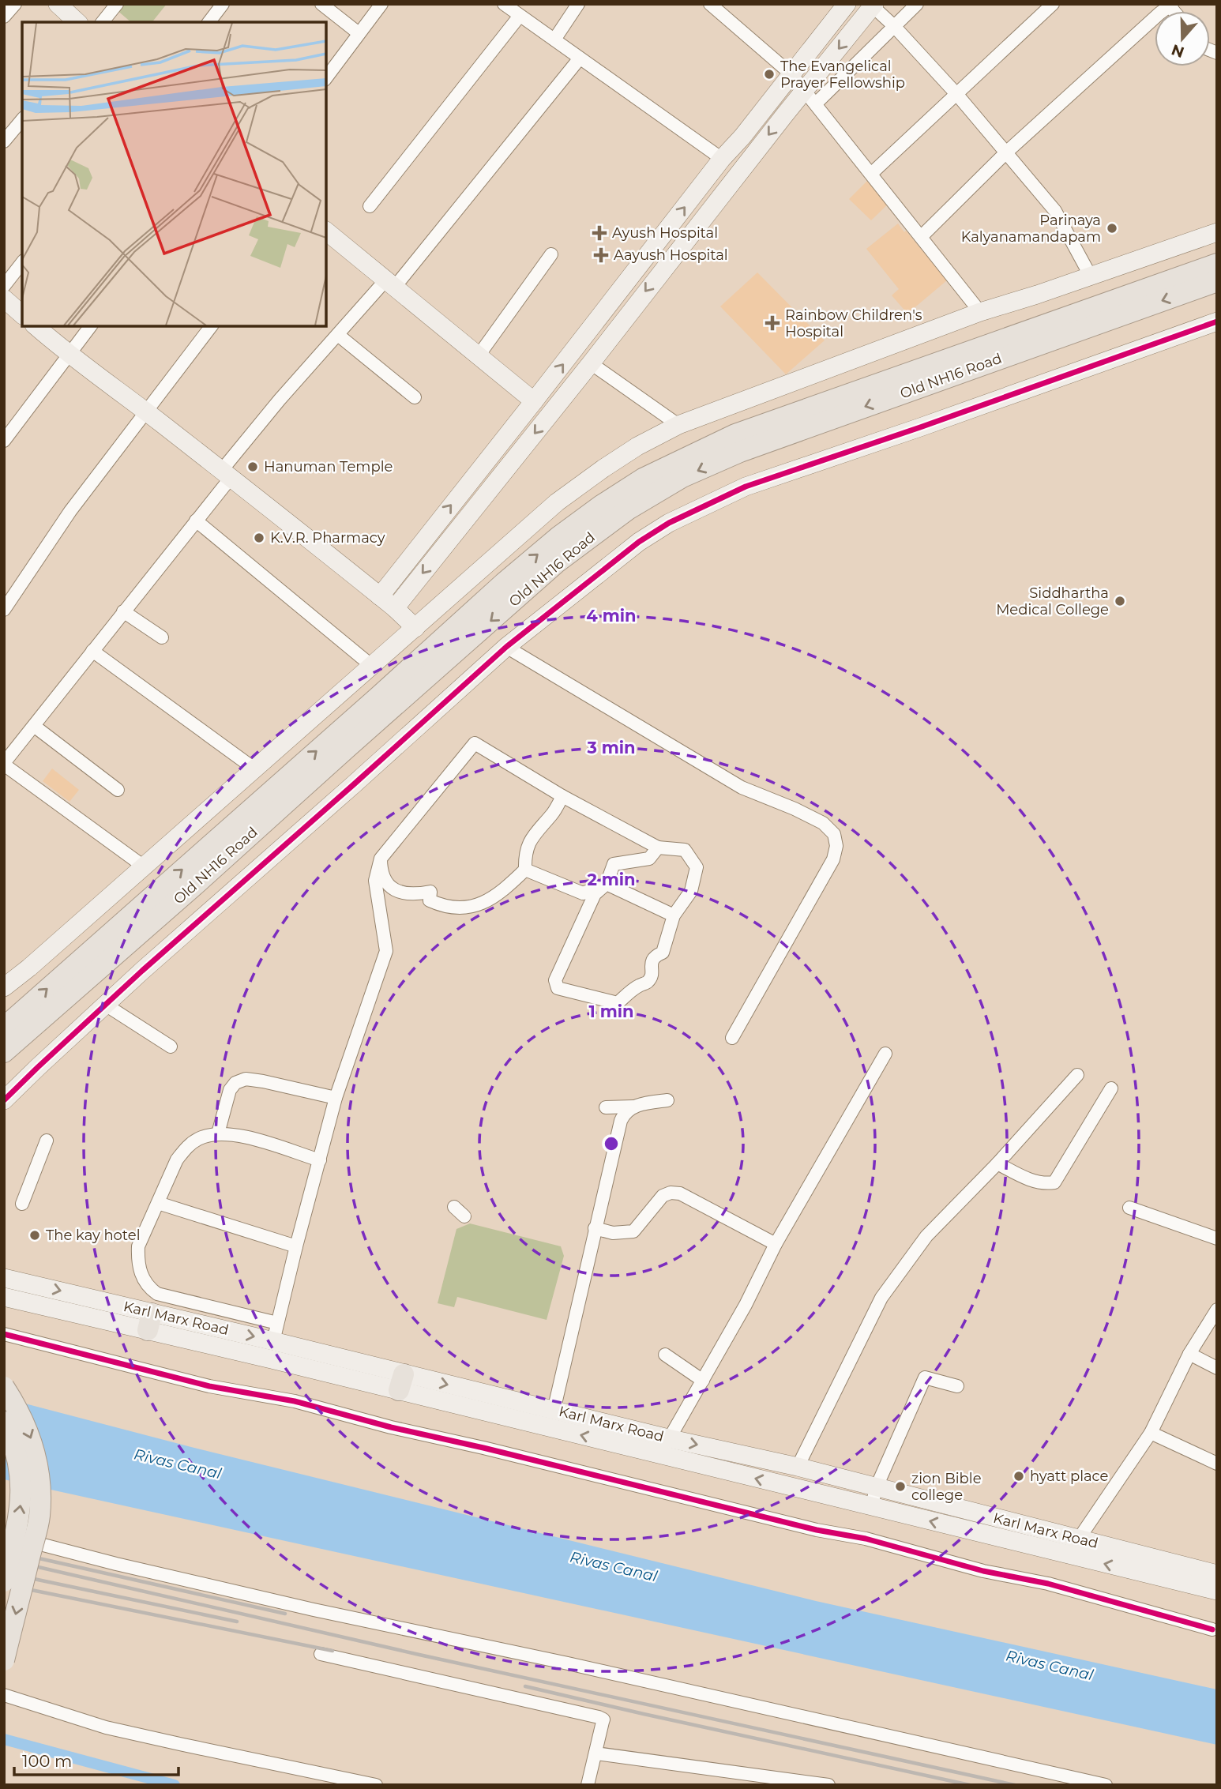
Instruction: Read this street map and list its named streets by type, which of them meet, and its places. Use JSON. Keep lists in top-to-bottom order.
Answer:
{
  "streets": {
    "main road": ["Old NH16 Road"],
    "street": ["Karl Marx Road"]
  },
  "water": ["Rivas Canal"],
  "places": {
    "other": [
      "The Evangelical Prayer Fellowship",
      "Parinaya Kalyanamandapam",
      "Hanuman Temple",
      "K.V.R. Pharmacy",
      "Siddhartha Medical College",
      "The kay hotel",
      "hyatt place",
      "zion Bible college"
    ],
    "health": ["Ayush Hospital", "Aayush Hospital", "Rainbow Children's Hospital"]
  },
  "scale_bar": "100 m",
  "north": "bottom",
  "rings": [
    "4 min",
    "3 min",
    "2 min",
    "1 min"
  ]
}
